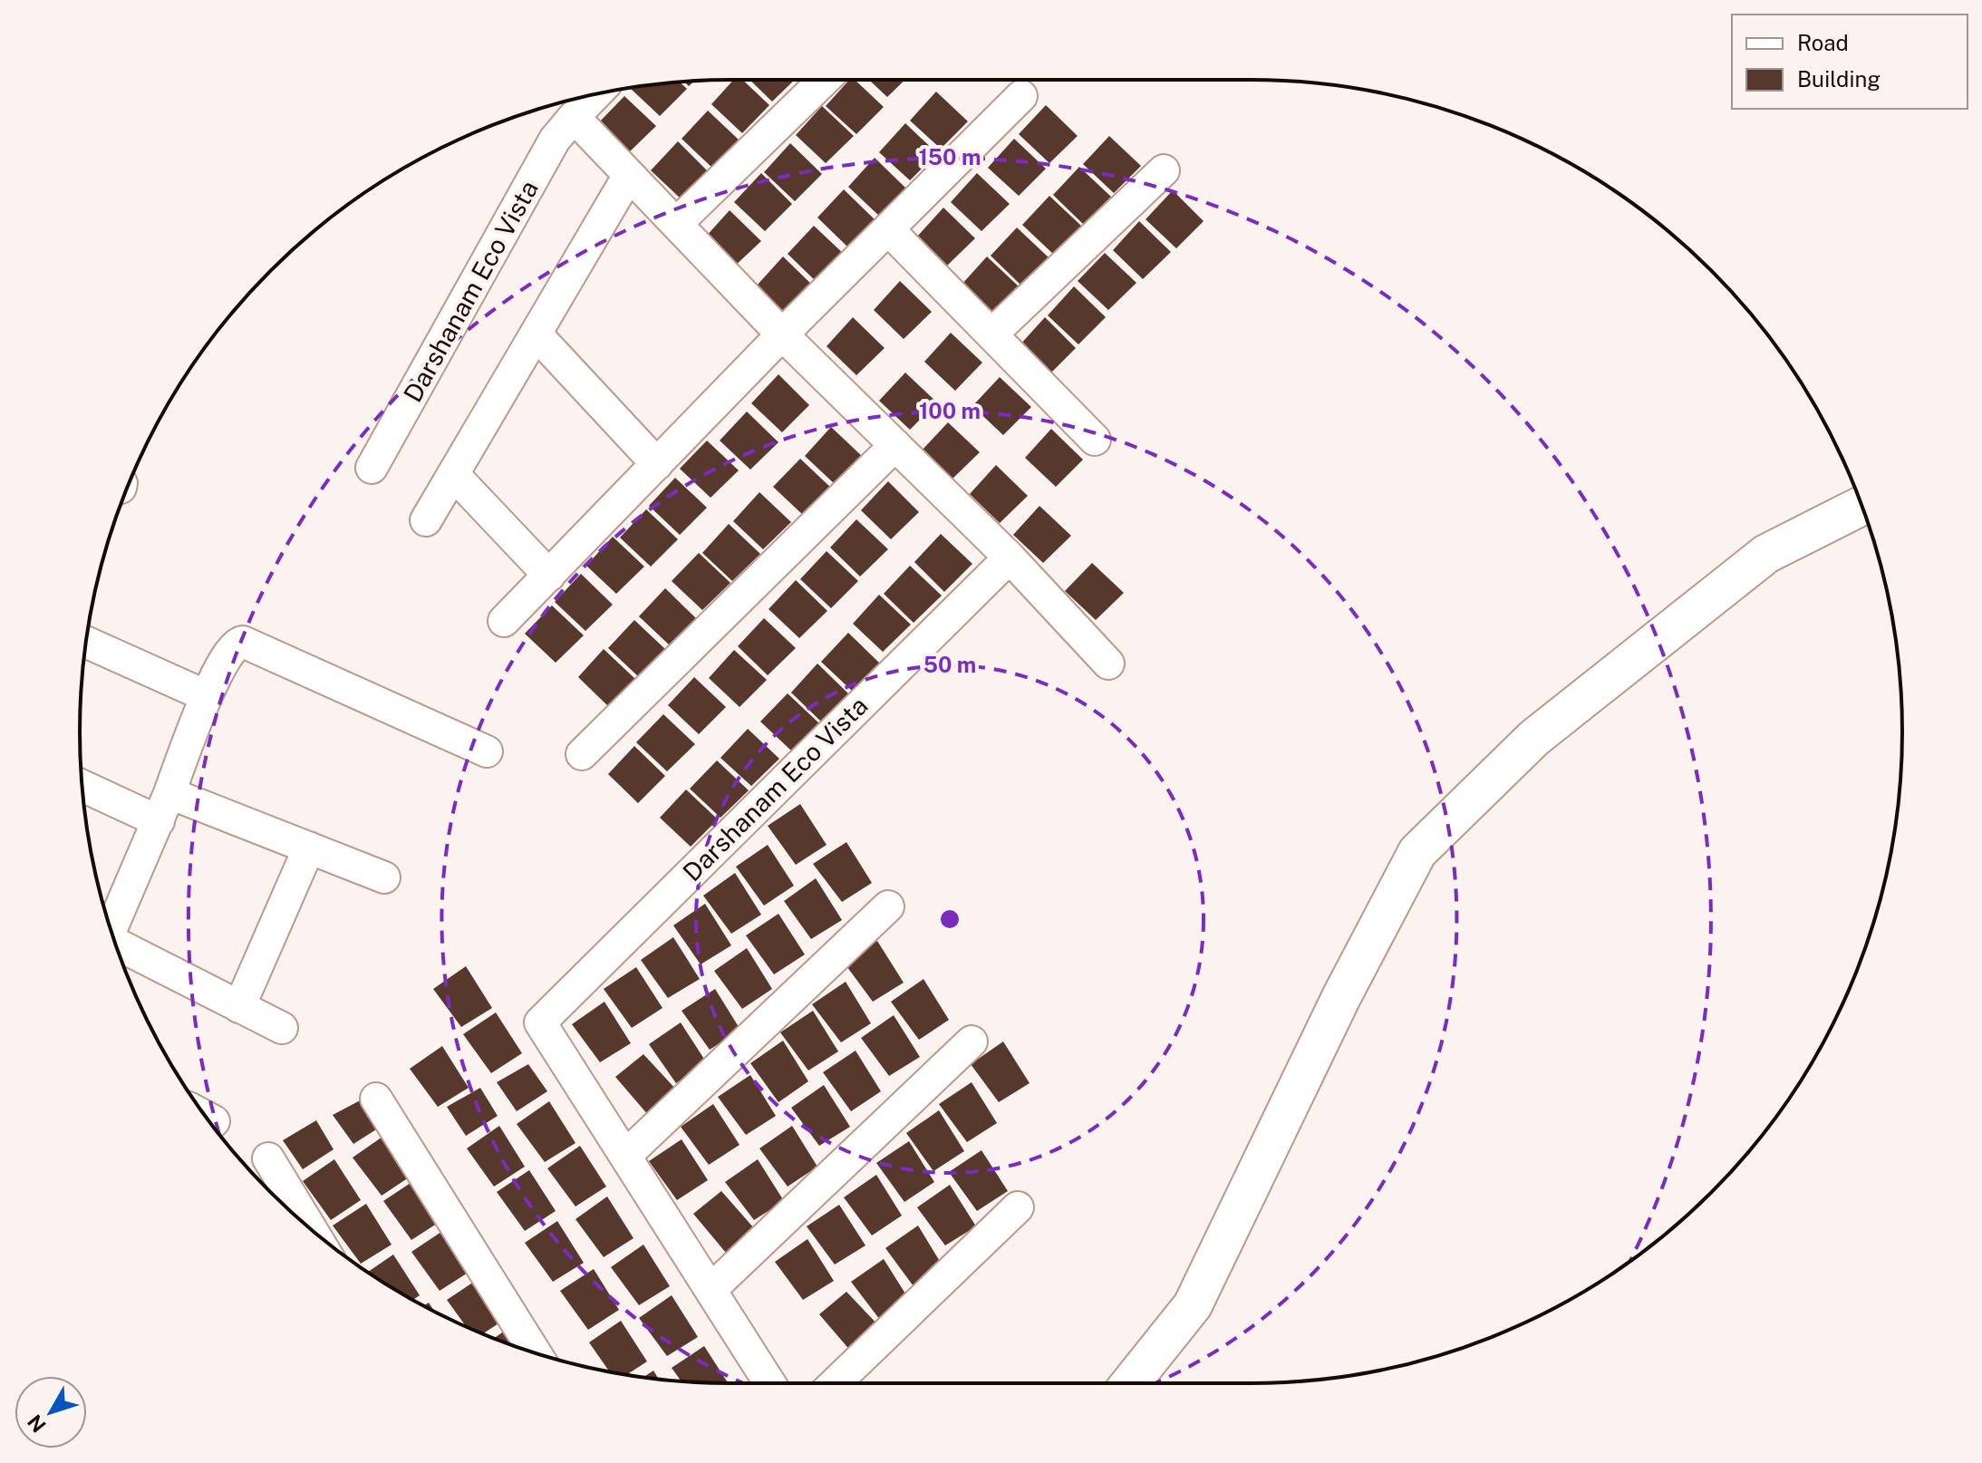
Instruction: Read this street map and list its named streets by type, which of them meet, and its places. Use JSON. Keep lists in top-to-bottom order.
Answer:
{
  "streets": {
    "street": ["Darshanam Eco Vista"]
  },
  "legend": ["Road", "Building"],
  "north": "bottom left",
  "rings": ["150 m", "100 m", "50 m"]
}
